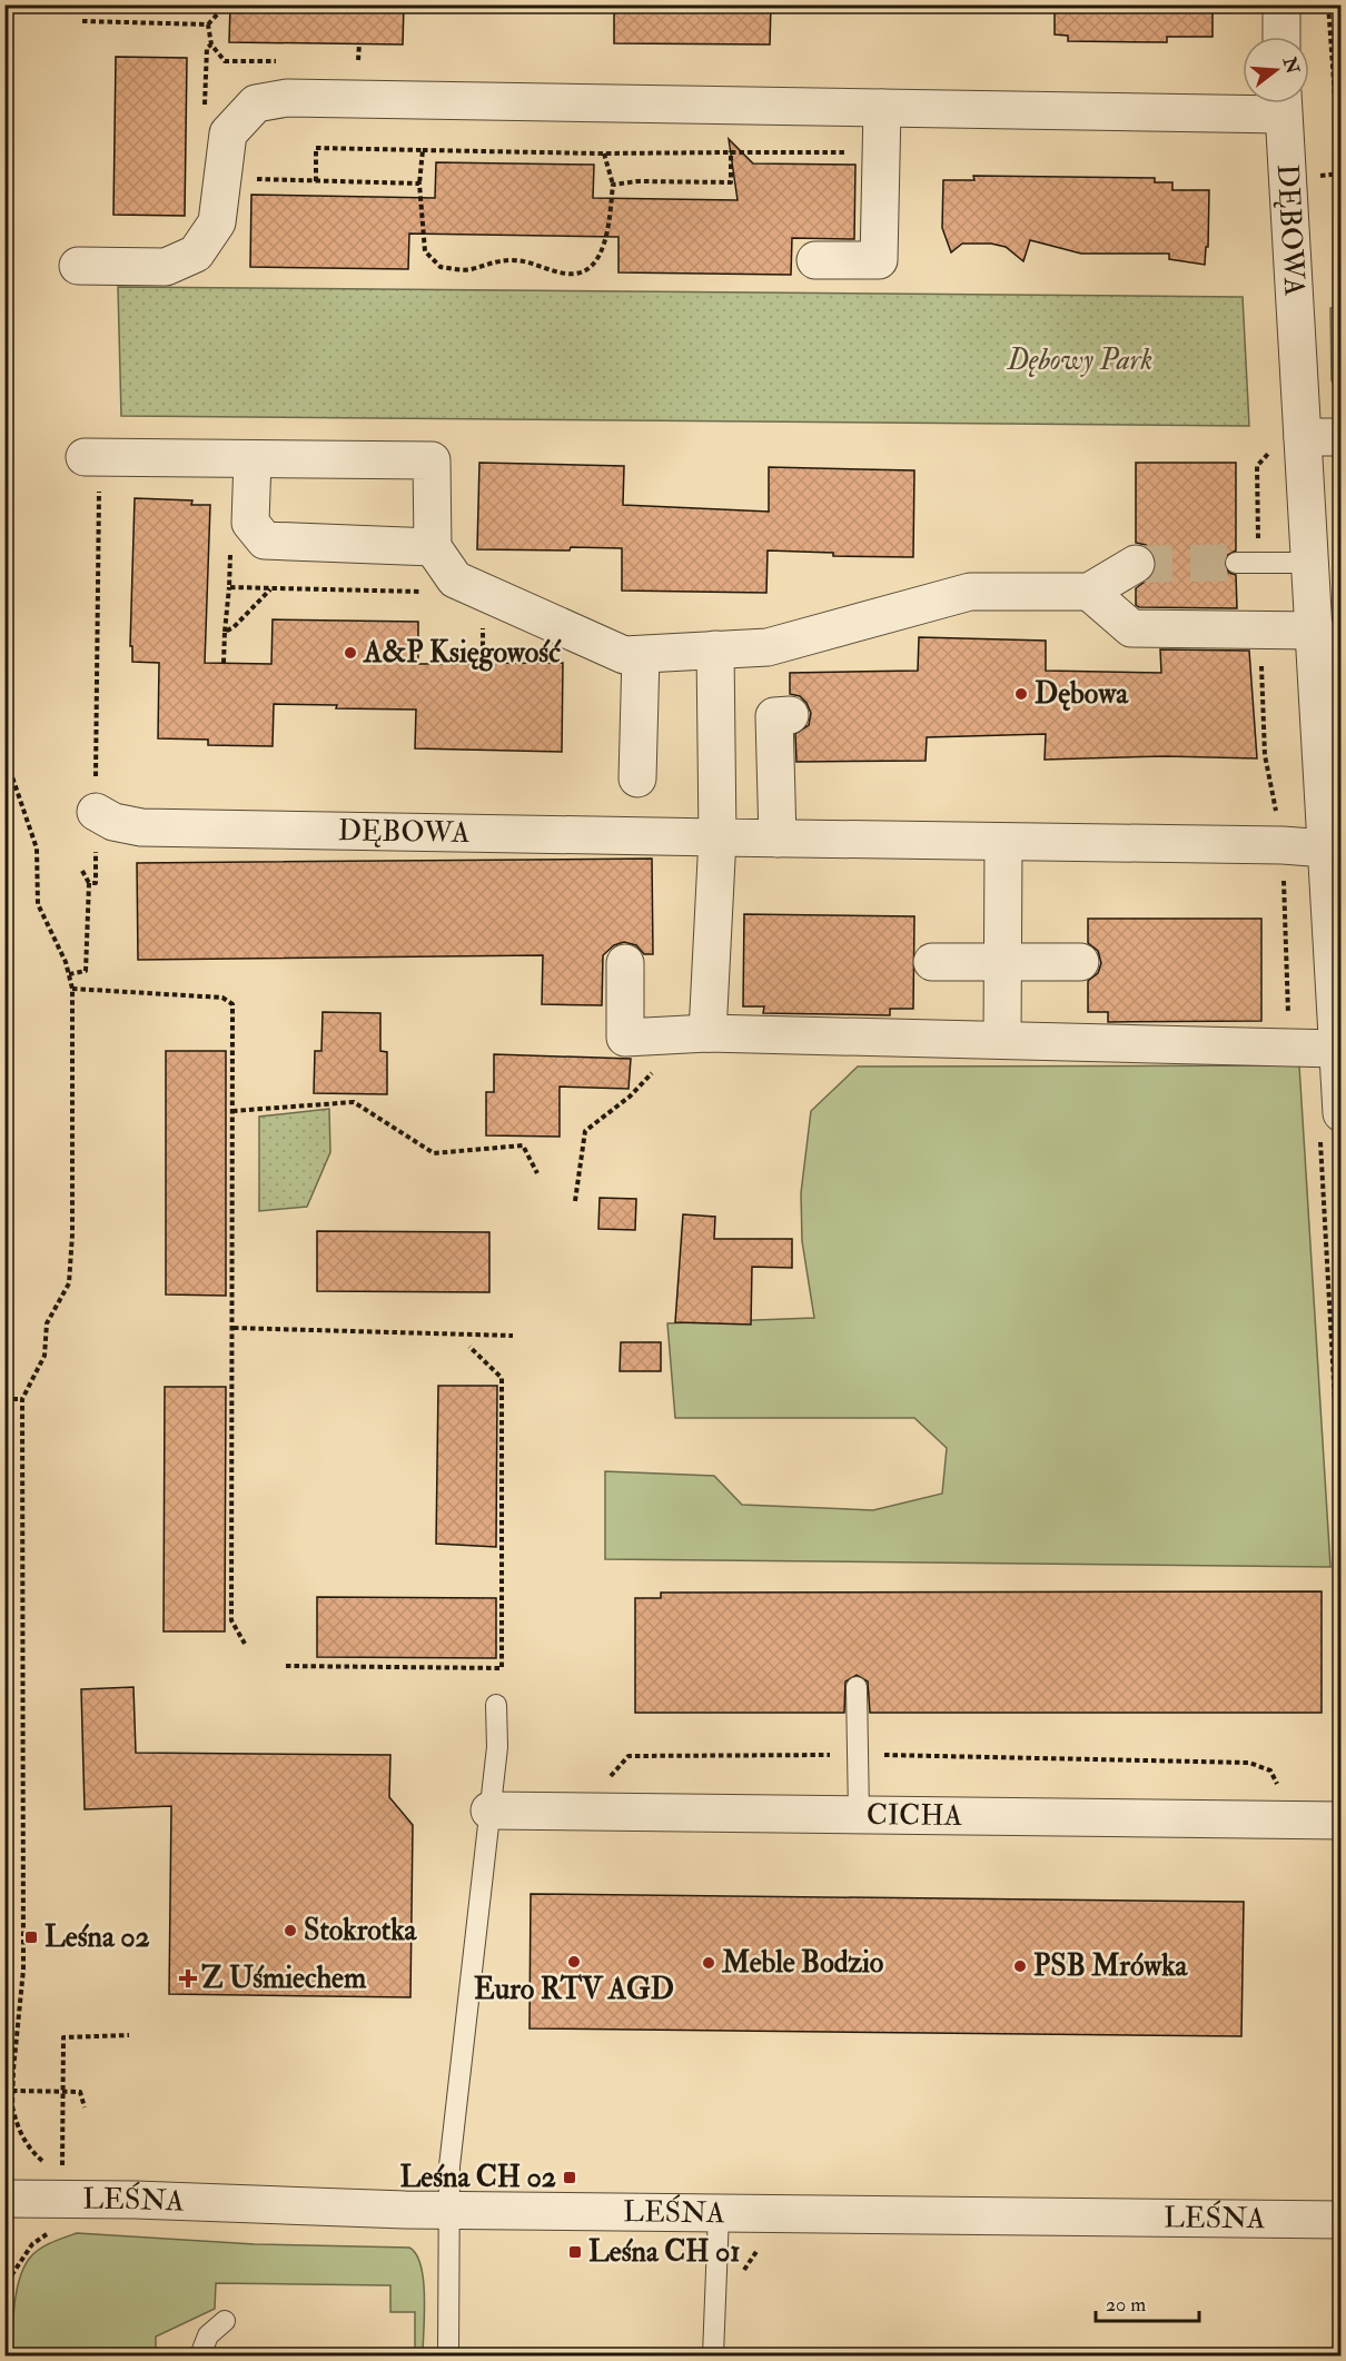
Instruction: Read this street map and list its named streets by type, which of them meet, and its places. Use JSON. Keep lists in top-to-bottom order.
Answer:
{
  "streets": {
    "street": ["DĘBOWA", "CICHA", "LEŚNA"]
  },
  "parks": ["Dębowy Park"],
  "places": {
    "other": [
      "A&P Księgowość",
      "Dębowa",
      "Stokrotka",
      "Euro RTV AGD",
      "Meble Bodzio",
      "PSB Mrówka"
    ],
    "transit": ["Leśna 02", "Leśna CH 02", "Leśna CH 01"],
    "health": ["Z Uśmiechem"]
  },
  "scale_bar": "20 m",
  "north": "right"
}
